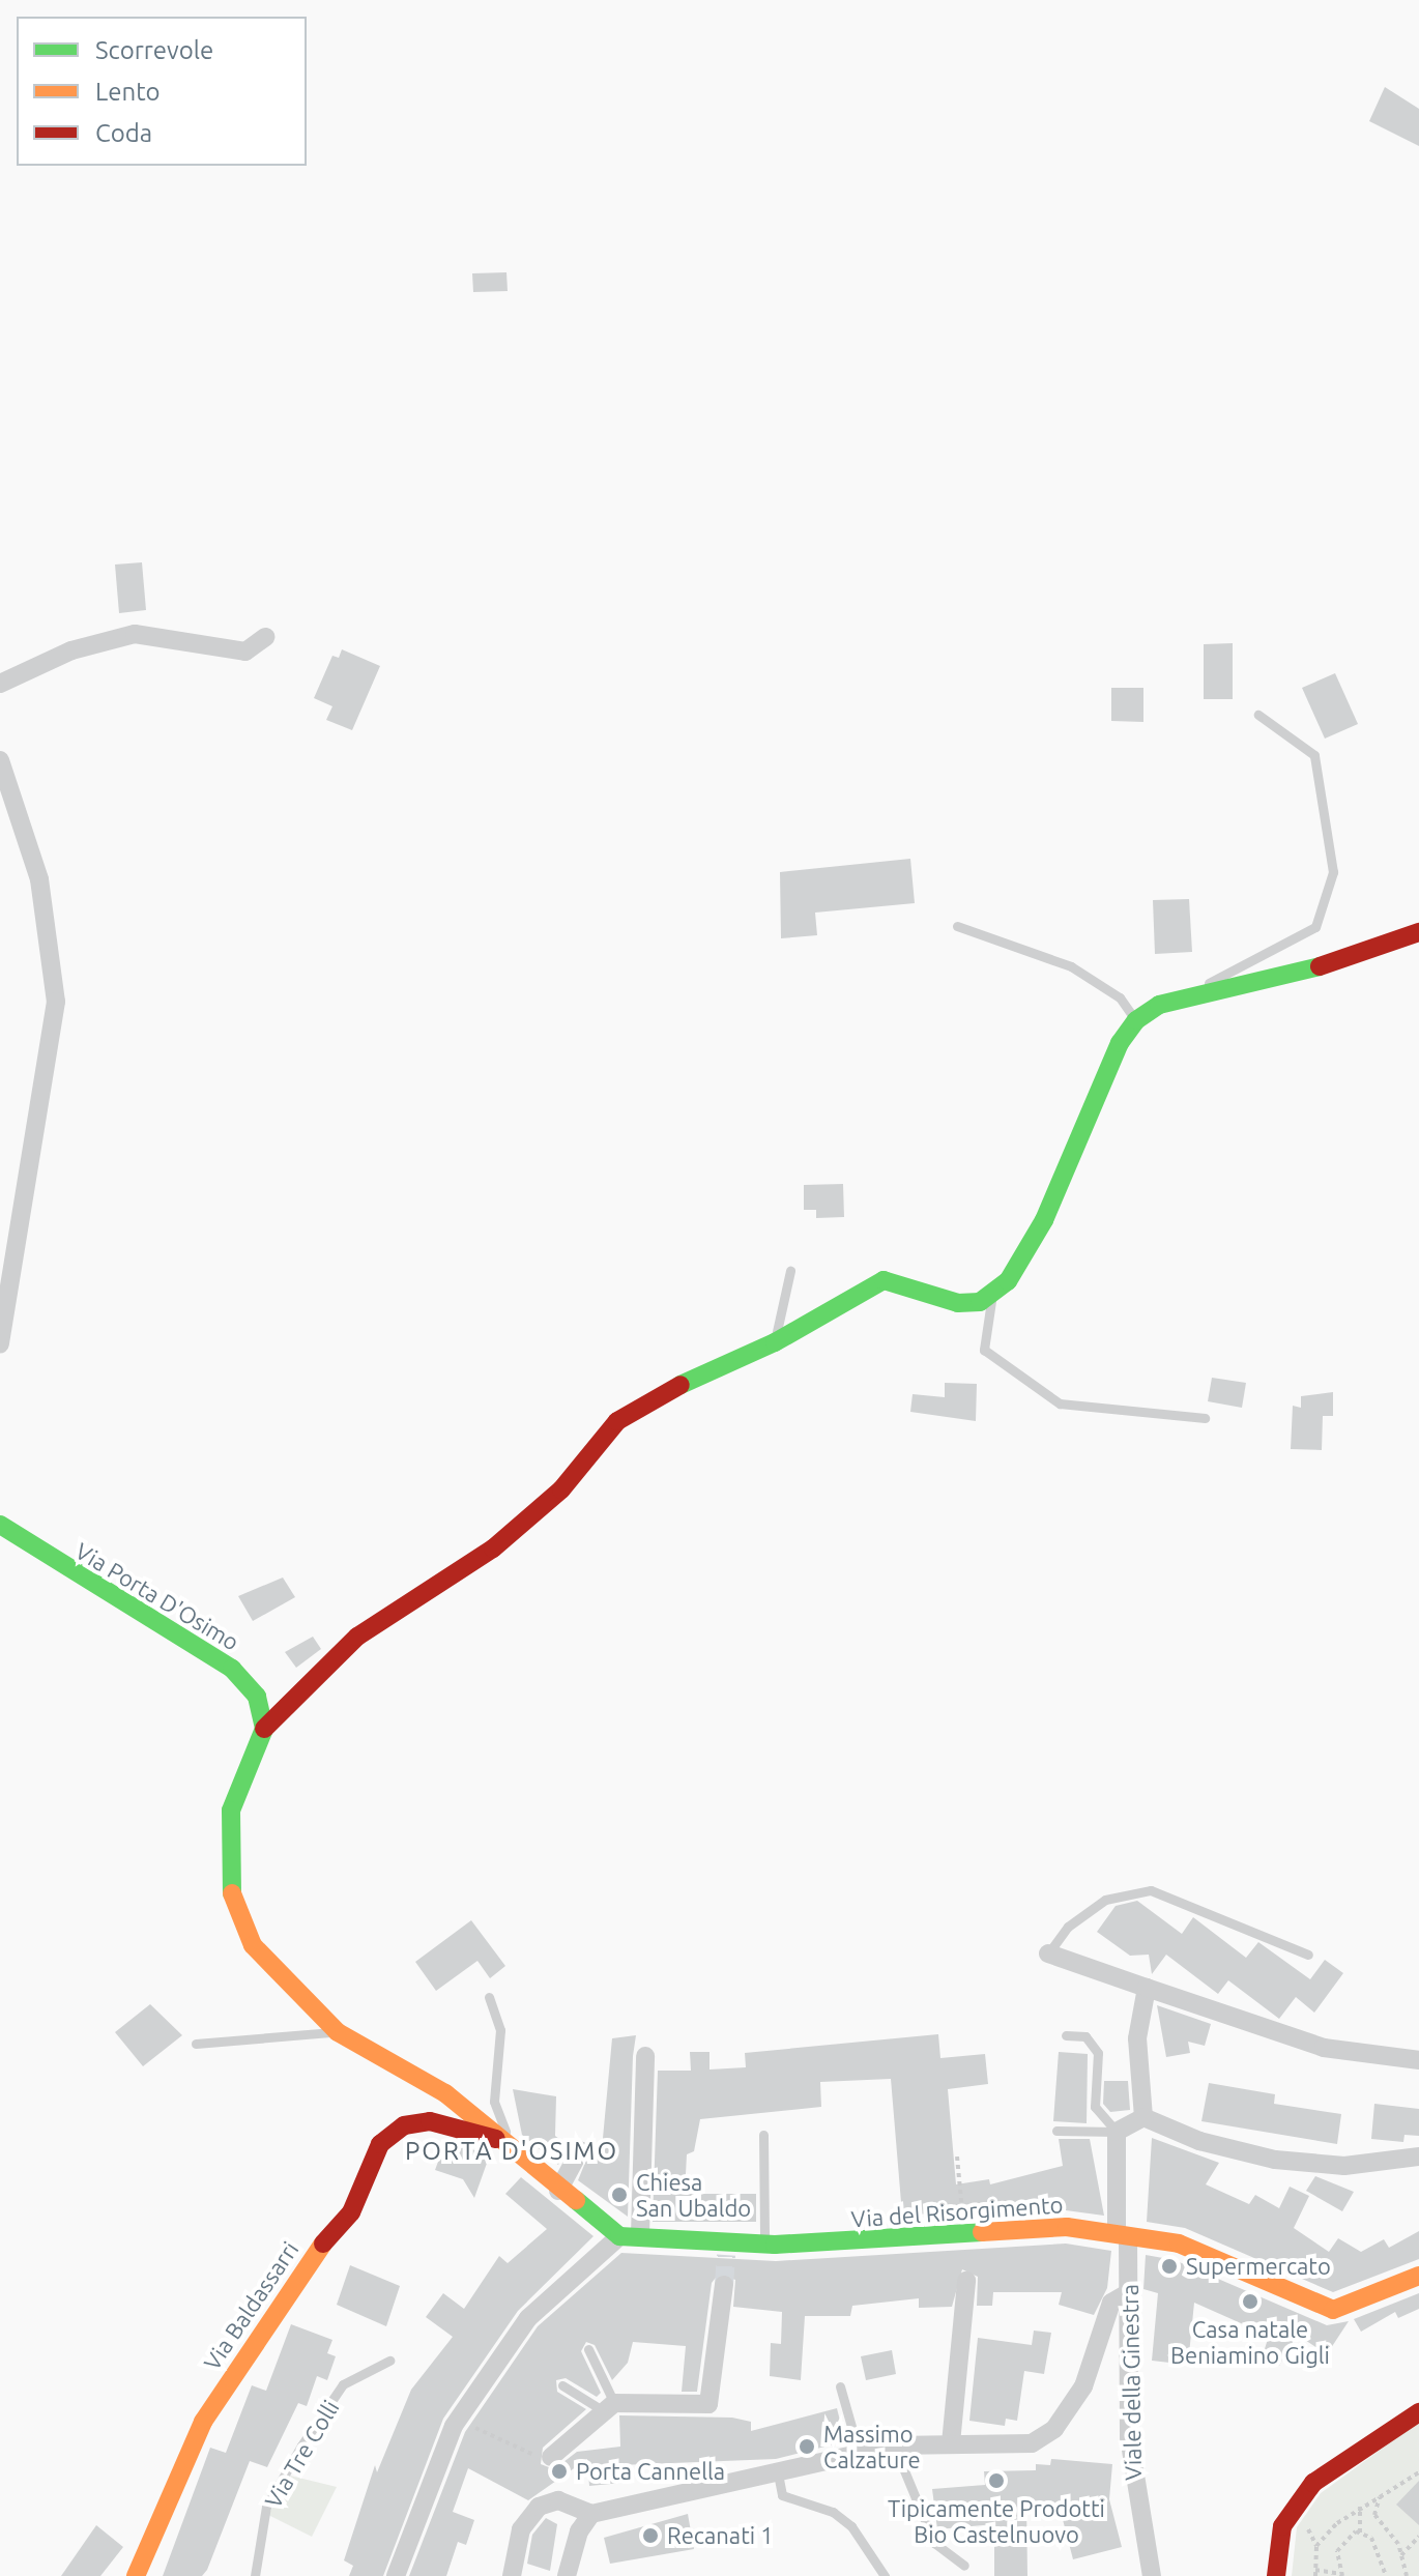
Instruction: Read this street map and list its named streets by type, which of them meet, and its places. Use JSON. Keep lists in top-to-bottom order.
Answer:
{
  "streets": {
    "street": [
      "Via Porta D'Osimo",
      "Via del Risorgimento",
      "Via Baldassarri",
      "Viale della Ginestra"
    ],
    "lane": ["Via Tre Colli"]
  },
  "crossings": [
    ["Via del Risorgimento", "Viale della Ginestra"]
  ],
  "districts": ["PORTA D'OSIMO"],
  "places": [
    "Chiesa San Ubaldo",
    "Supermercato",
    "Casa natale Beniamino Gigli",
    "Massimo Calzature",
    "Porta Cannella",
    "Tipicamente Prodotti Bio Castelnuovo",
    "Recanati 1"
  ],
  "legend": ["Scorrevole", "Lento", "Coda"]
}
